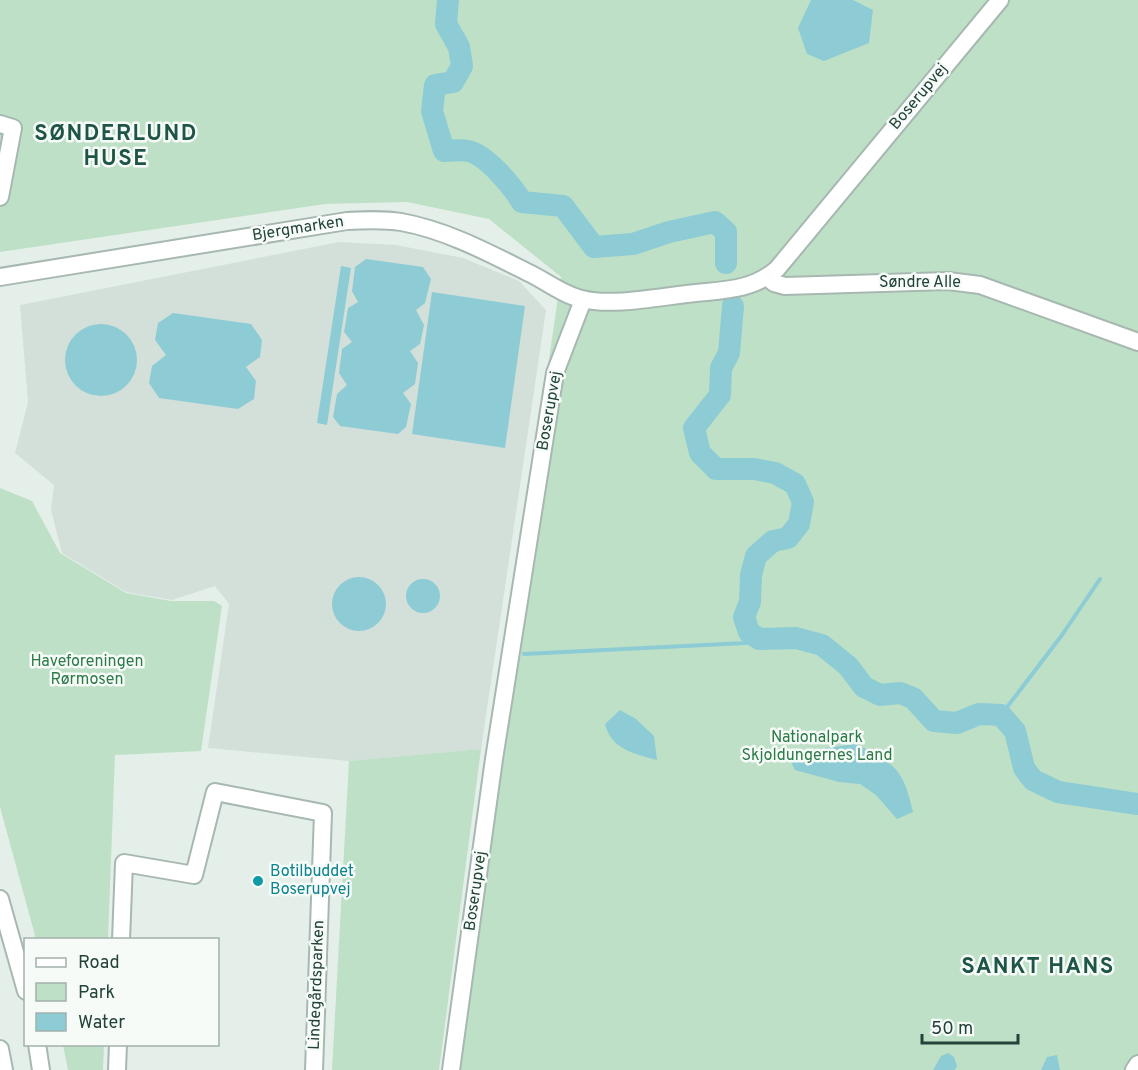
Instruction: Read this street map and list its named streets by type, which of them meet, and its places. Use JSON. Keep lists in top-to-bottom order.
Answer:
{
  "streets": {
    "street": [
      "Boserupvej",
      "Bjergmarken",
      "Søndre Alle",
      "Lindegårdsparken"
    ]
  },
  "crossings": [
    ["Boserupvej", "Bjergmarken"],
    ["Boserupvej", "Søndre Alle"]
  ],
  "districts": ["SØNDERLUND HUSE", "SANKT HANS"],
  "parks": ["Haveforeningen Rørmosen", "Nationalpark Skjoldungernes Land"],
  "places": ["Botilbuddet Boserupvej"],
  "legend": ["Road", "Park", "Water"],
  "scale_bar": "50 m"
}
